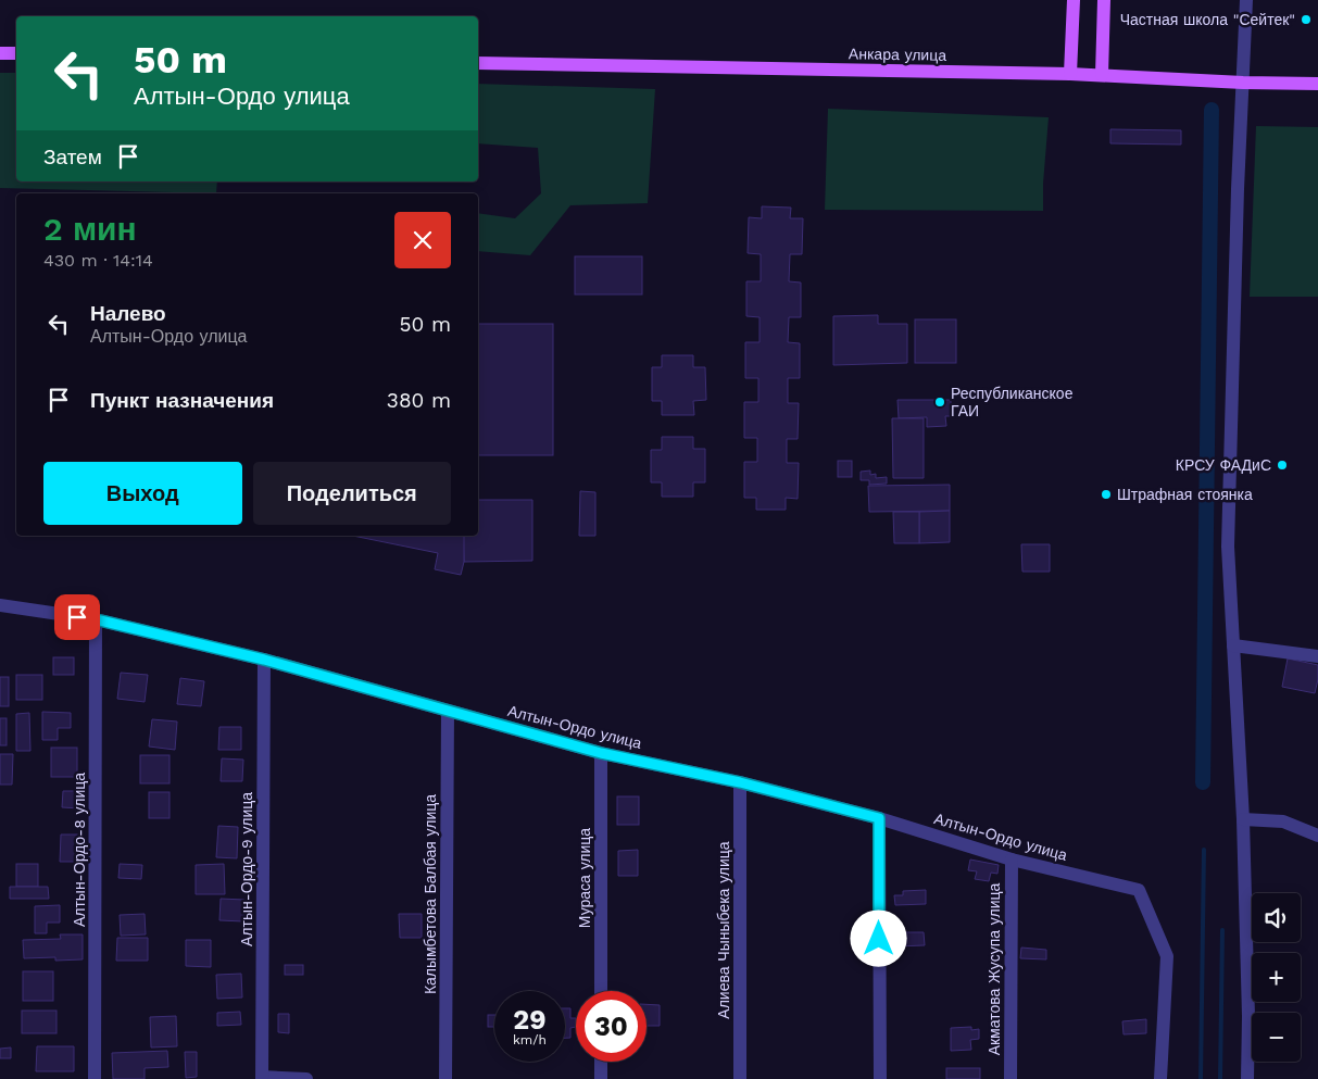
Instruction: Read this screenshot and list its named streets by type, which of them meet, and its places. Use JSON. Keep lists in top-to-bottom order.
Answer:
{
  "streets": {
    "main road": ["Анкара улица"],
    "street": [
      "Алтын-Ордо улица",
      "Алтын-Ордо-8 улица",
      "Алтын-Ордо-9 улица",
      "Мураса улица",
      "Калымбетова Балбая улица",
      "Алиева Чыныбека улица",
      "Акматова Жусупа улица"
    ]
  },
  "crossings": [
    ["Алтын-Ордо улица", "Алтын-Ордо-8 улица"],
    ["Алтын-Ордо улица", "Алтын-Ордо-9 улица"],
    ["Алтын-Ордо улица", "Мураса улица"],
    ["Алтын-Ордо улица", "Калымбетова Балбая улица"],
    ["Алтын-Ордо улица", "Алиева Чыныбека улица"],
    ["Алтын-Ордо улица", "Акматова Жусупа улица"]
  ],
  "places": [
    "Частная школа \"Сейтек\"",
    "Республиканское ГАИ",
    "КРСУ ФАДиС",
    "Штрафная стоянка"
  ],
  "page": {
    "turn": ["50 m", "Алтын-Ордо улица"],
    "then": "Затем",
    "heading": ["2 мин", "430 m · 14:14"],
    "list": [
      {
        "name": "Налево",
        "note": "Алтын-Ордо улица",
        "value": "50 m"
      },
      {
        "name": "Пункт назначения",
        "value": "380 m"
      }
    ],
    "buttons": ["Выход", "Поделиться"],
    "map_buttons": ["+", "−"],
    "speed": "29 km/h",
    "limit": "30"
  }
}
